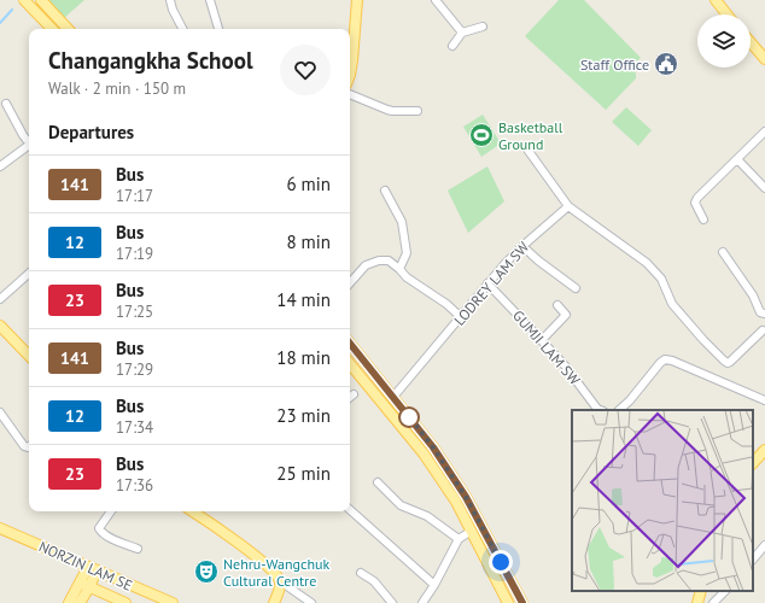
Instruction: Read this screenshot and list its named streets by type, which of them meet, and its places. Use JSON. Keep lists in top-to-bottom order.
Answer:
{
  "streets": {
    "main road": ["NORZIN LAM SE"],
    "street": ["LODREY LAM SW", "GUMJI LAM SW"]
  },
  "crossings": [
    ["LODREY LAM SW", "GUMJI LAM SW"]
  ],
  "places": {
    "public building": ["Staff Office"],
    "sports": ["Basketball Ground"],
    "theatre": ["Nehru-Wangchuk Cultural Centre"]
  },
  "lines": ["bus line 141"],
  "page": {
    "heading": [
      ["Changangkha School", "Walk · 2 min · 150 m"],
      "Departures"
    ],
    "list": [
      {
        "mark": "141",
        "name": "Bus",
        "note": "17:17",
        "value": "6 min"
      },
      {
        "mark": "12",
        "name": "Bus",
        "note": "17:19",
        "value": "8 min"
      },
      {
        "mark": "23",
        "name": "Bus",
        "note": "17:25",
        "value": "14 min"
      },
      {
        "mark": "141",
        "name": "Bus",
        "note": "17:29",
        "value": "18 min"
      },
      {
        "mark": "12",
        "name": "Bus",
        "note": "17:34",
        "value": "23 min"
      },
      {
        "mark": "23",
        "name": "Bus",
        "note": "17:36",
        "value": "25 min"
      }
    ]
  }
}
